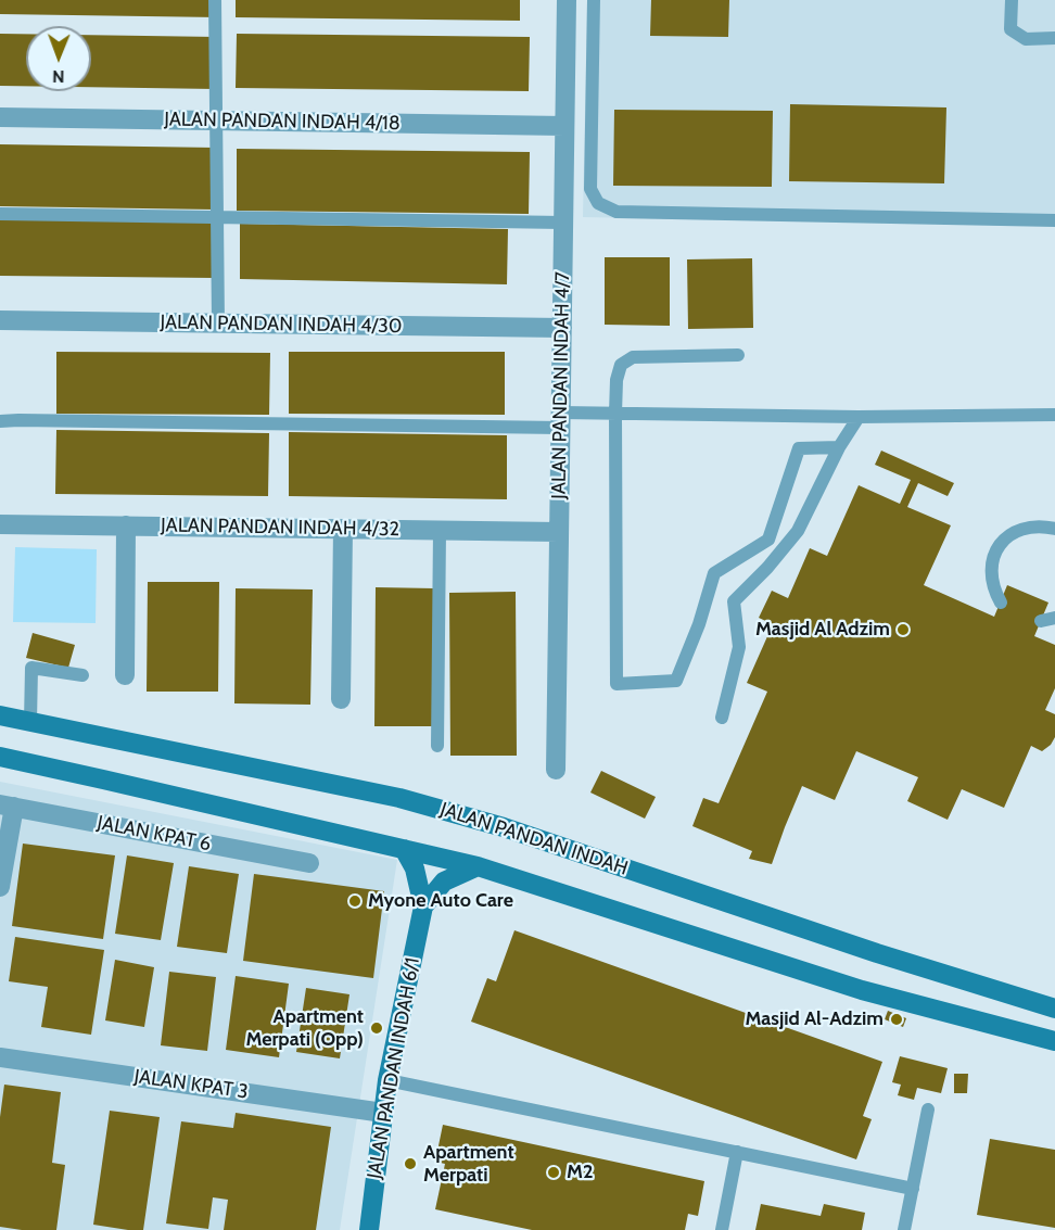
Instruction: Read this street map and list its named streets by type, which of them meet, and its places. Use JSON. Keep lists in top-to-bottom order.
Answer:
{
  "streets": {
    "main road": ["JALAN PANDAN INDAH", "JALAN PANDAN INDAH 6/1"],
    "street": [
      "JALAN PANDAN INDAH 4/18",
      "JALAN PANDAN INDAH 4/30",
      "JALAN PANDAN INDAH 4/7",
      "JALAN PANDAN INDAH 4/32",
      "JALAN KPAT 6",
      "JALAN KPAT 3"
    ]
  },
  "crossings": [
    ["JALAN PANDAN INDAH 4/18", "JALAN PANDAN INDAH 4/7"],
    ["JALAN PANDAN INDAH 4/30", "JALAN PANDAN INDAH 4/7"],
    ["JALAN PANDAN INDAH 4/7", "JALAN PANDAN INDAH 4/32"],
    ["JALAN PANDAN INDAH 6/1", "JALAN KPAT 3"]
  ],
  "places": [
    "Masjid Al Adzim",
    "Myone Auto Care",
    "Masjid Al-Adzim",
    "Apartment Merpati (Opp)",
    "Apartment Merpati",
    "M2"
  ],
  "north": "bottom"
}
